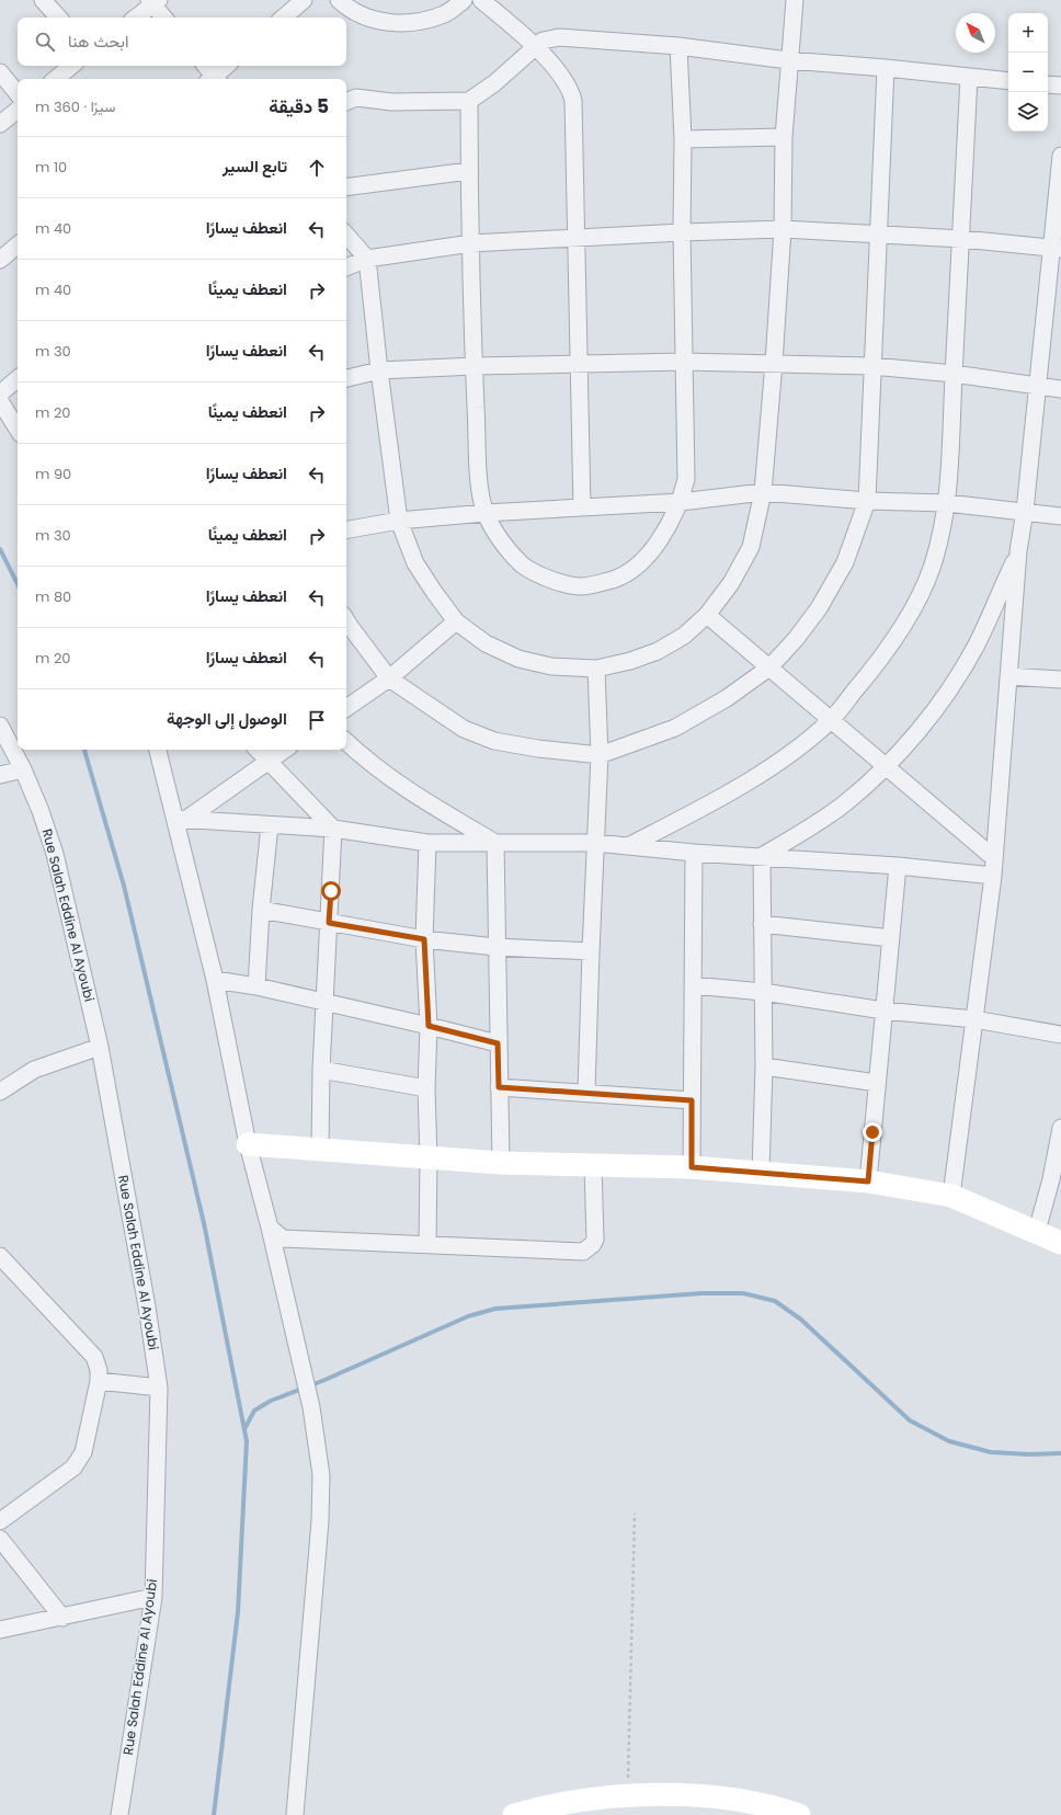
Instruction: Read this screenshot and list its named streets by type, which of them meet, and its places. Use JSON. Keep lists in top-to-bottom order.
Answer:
{
  "streets": {
    "street": ["Rue Salah Eddine Al Ayoubi"]
  },
  "north": "top left",
  "page": {
    "map_buttons": ["+", "−"],
    "search": "ابحث هنا",
    "heading": ["5 دقيقة", "سيرًا · 360 m"],
    "list": [
      ["تابع السير", "10 m"],
      ["انعطف يسارًا", "40 m"],
      ["انعطف يمينًا", "40 m"],
      ["انعطف يسارًا", "30 m"],
      ["انعطف يمينًا", "20 m"],
      ["انعطف يسارًا", "90 m"],
      ["انعطف يمينًا", "30 m"],
      ["انعطف يسارًا", "80 m"],
      ["انعطف يسارًا", "20 m"],
      "الوصول إلى الوجهة"
    ]
  }
}
